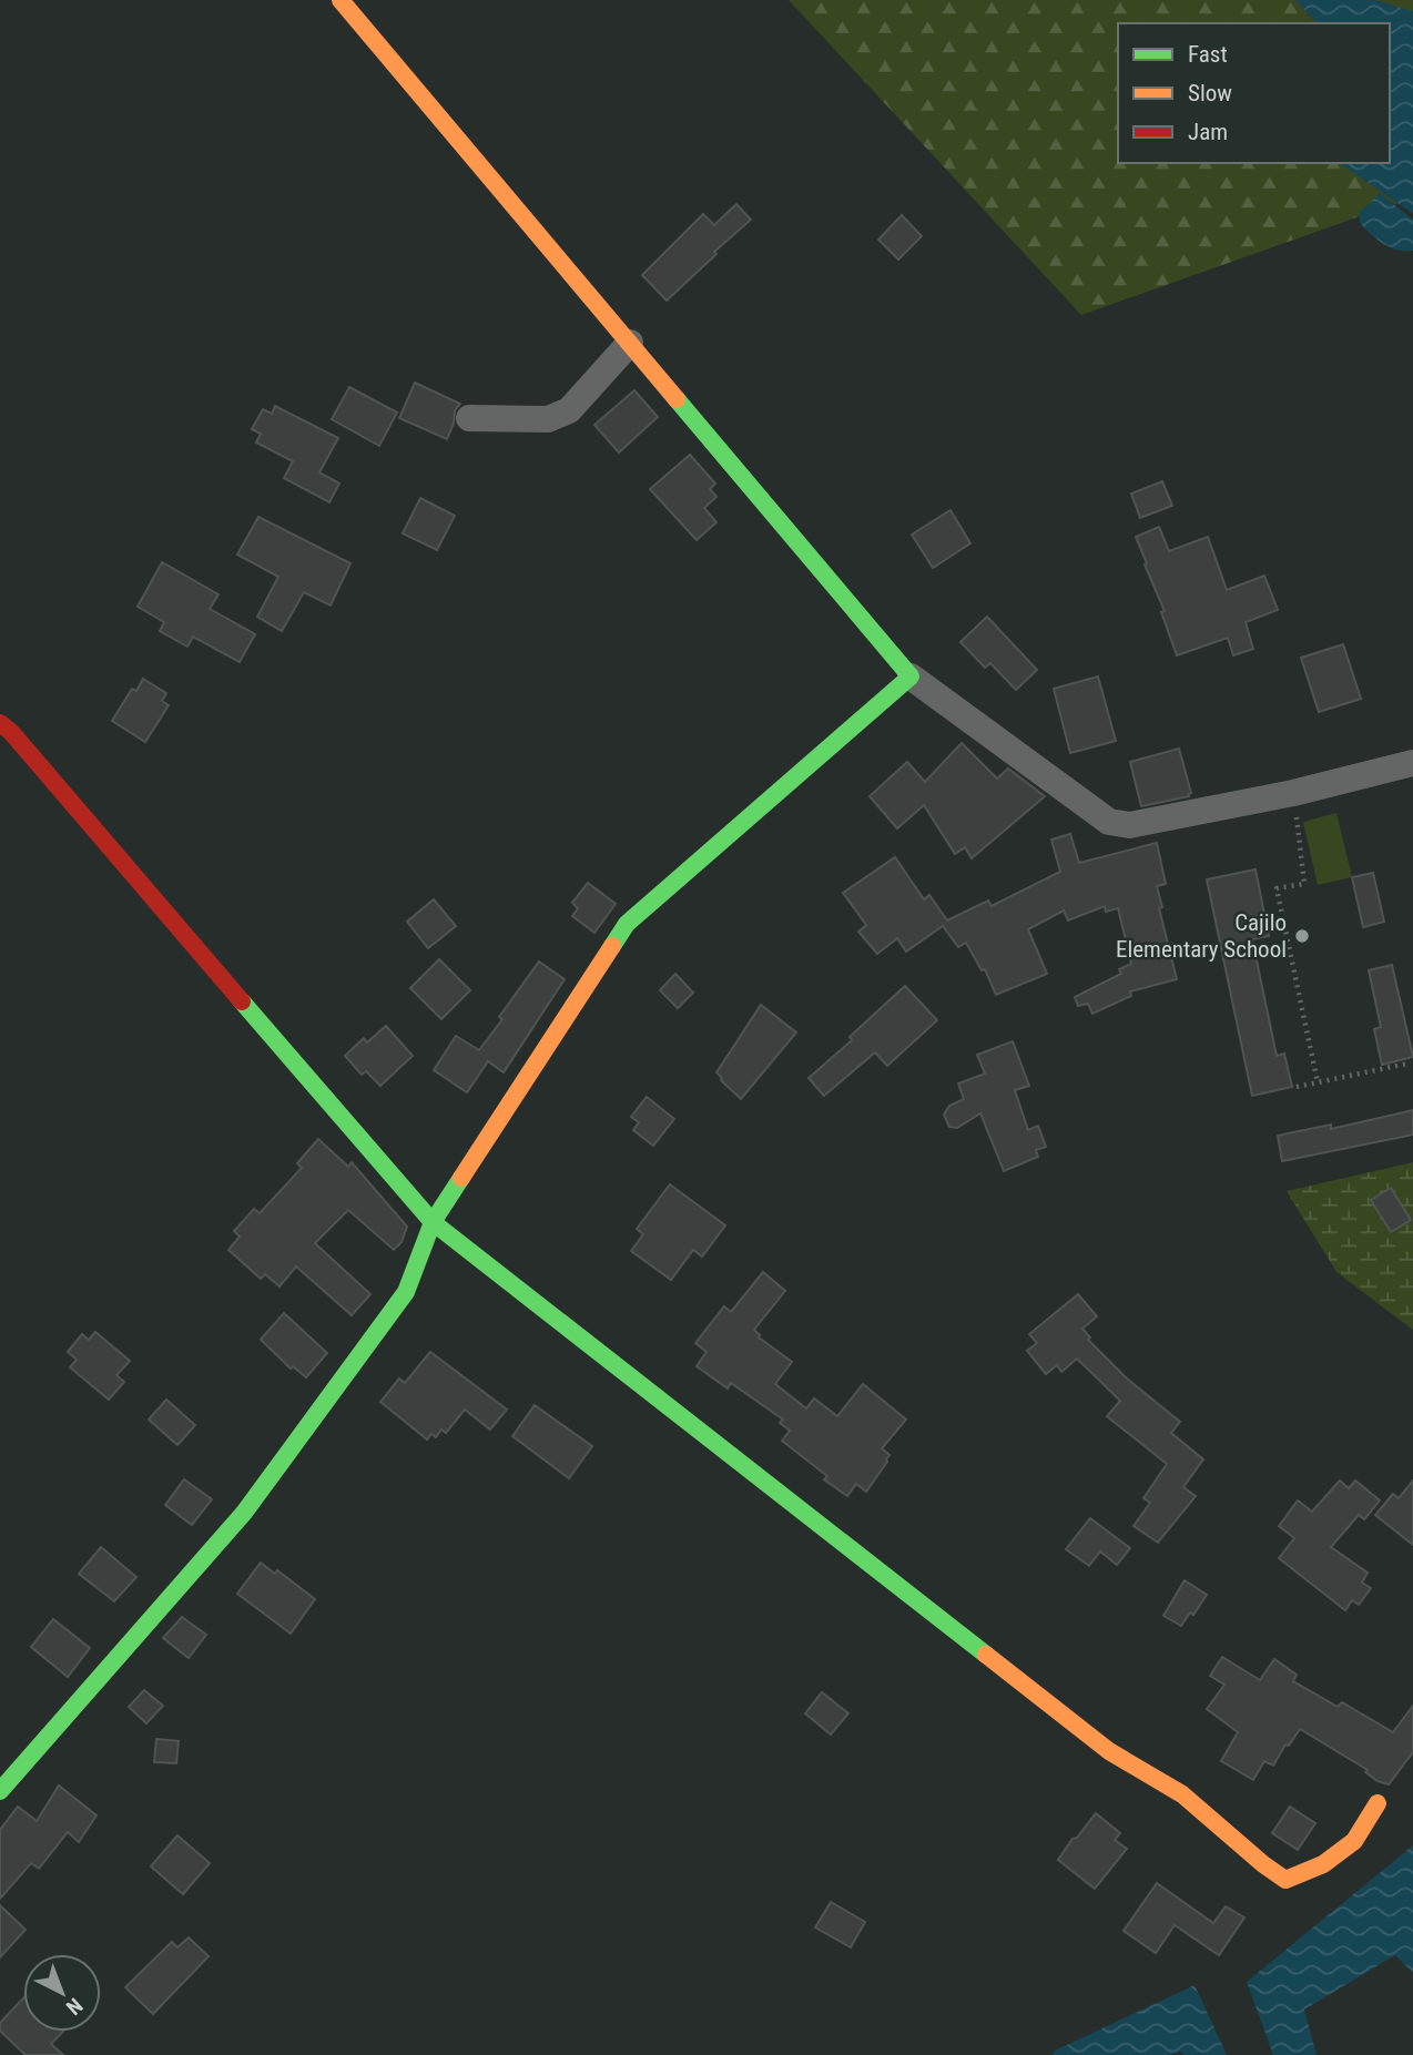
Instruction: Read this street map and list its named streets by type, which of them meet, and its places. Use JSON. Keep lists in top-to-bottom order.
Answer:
{
  "places": ["Cajilo Elementary School"],
  "legend": ["Fast", "Slow", "Jam"],
  "north": "bottom right"
}
